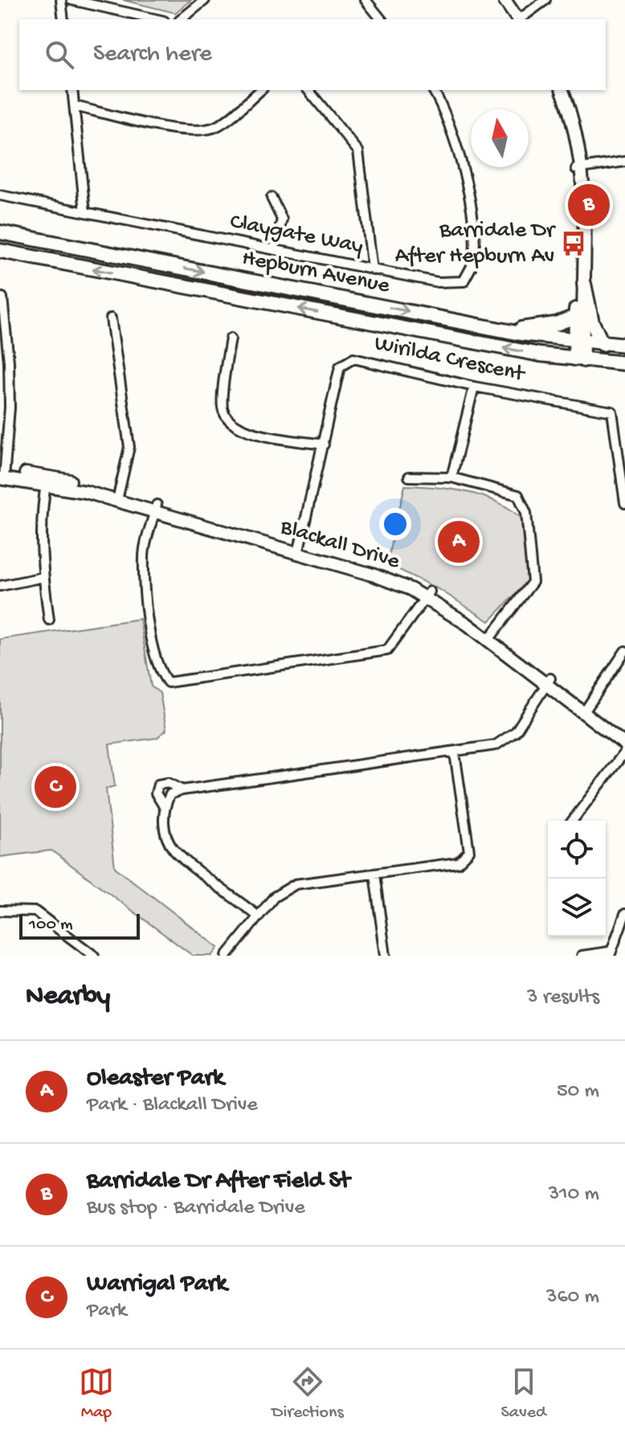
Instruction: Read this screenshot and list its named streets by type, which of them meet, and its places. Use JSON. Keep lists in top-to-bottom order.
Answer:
{
  "streets": {
    "main road": ["Hepburn Avenue", "Blackall Drive"],
    "street": ["Claygate Way", "Wirilda Crescent"]
  },
  "crossings": [
    ["Wirilda Crescent", "Blackall Drive"]
  ],
  "places": {
    "bus stop": ["Barridale Dr After Hepburn Av"]
  },
  "scale_bar": "100 m",
  "north": "top",
  "page": {
    "search": "Search here",
    "pins": ["B", "A", "C"],
    "scale": "100 m",
    "heading": ["Nearby", "3 results"],
    "list": [
      {
        "mark": "A",
        "name": "Oleaster Park",
        "note": "Park · Blackall Drive",
        "value": "50 m"
      },
      {
        "mark": "B",
        "name": "Barridale Dr After Field St",
        "note": "Bus stop · Barridale Drive",
        "value": "310 m"
      },
      {
        "mark": "C",
        "name": "Warrigal Park",
        "note": "Park",
        "value": "360 m"
      }
    ],
    "nav": ["Map", "Directions", "Saved"]
  }
}
